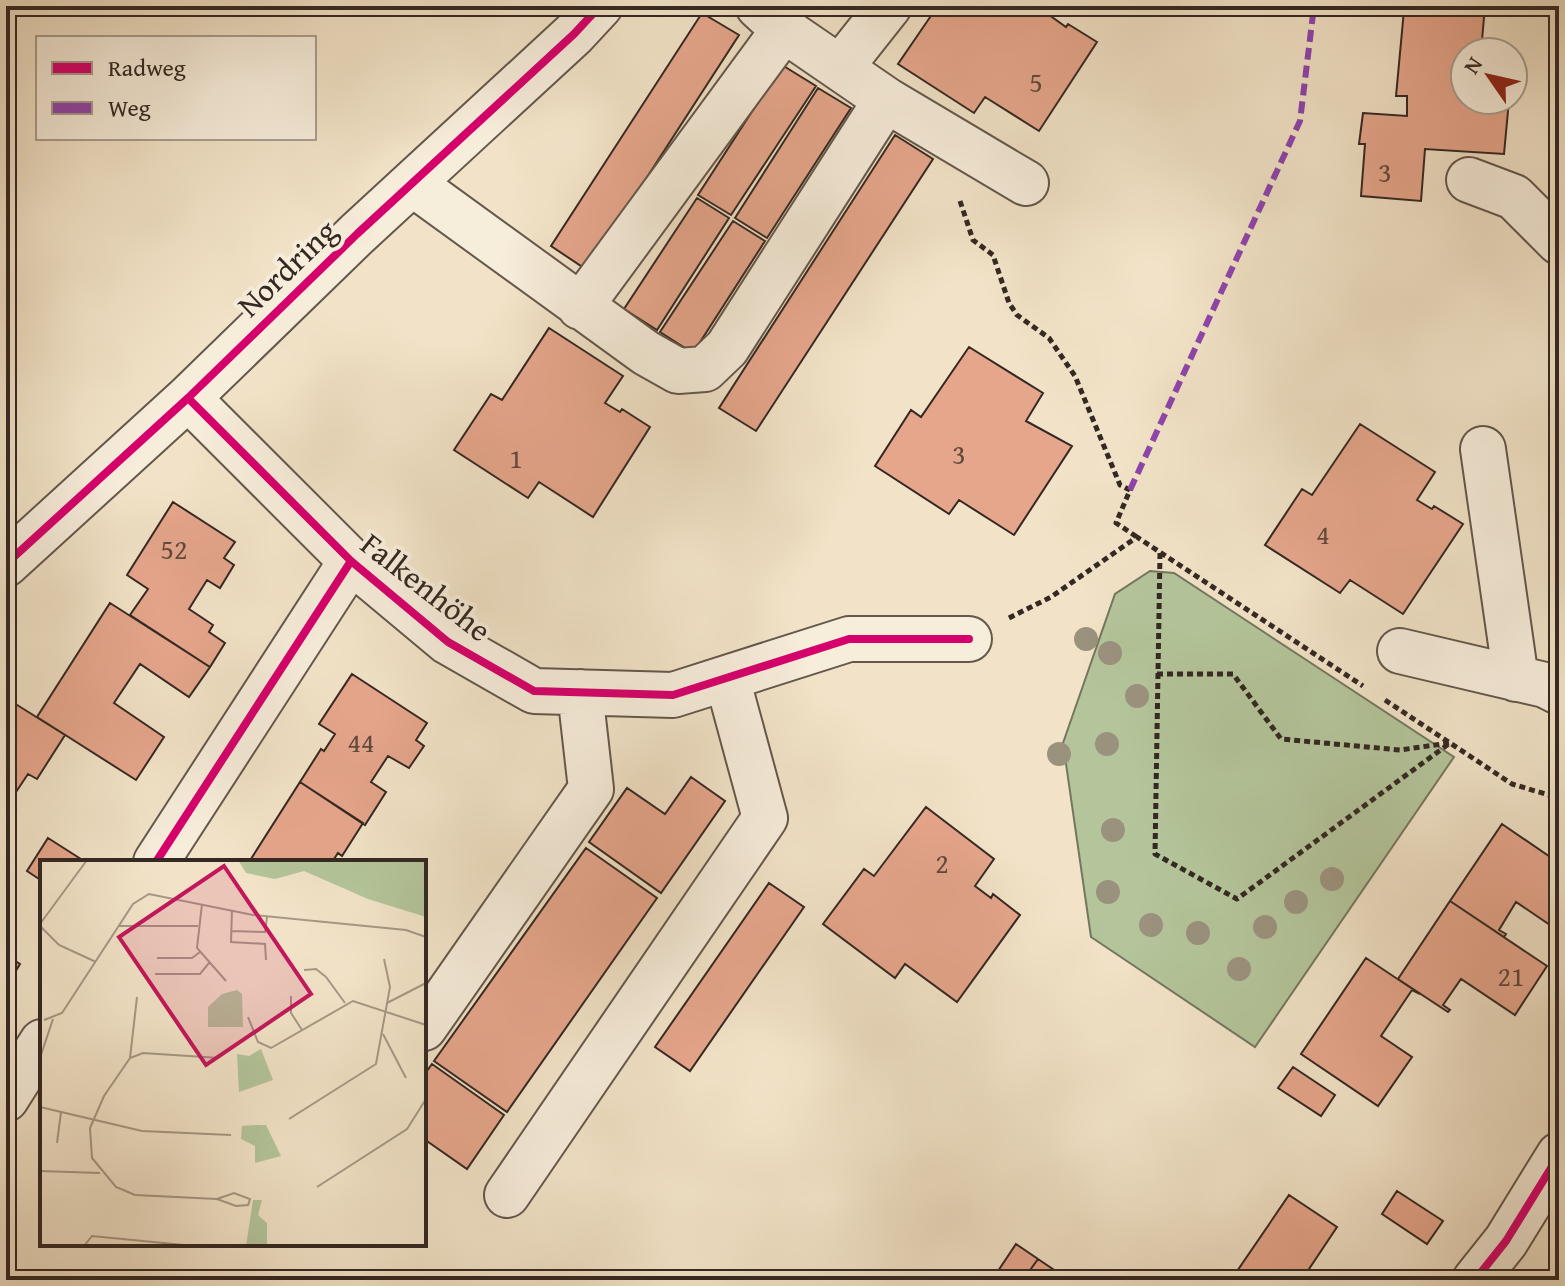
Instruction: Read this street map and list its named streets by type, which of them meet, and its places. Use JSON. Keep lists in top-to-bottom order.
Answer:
{
  "streets": {
    "street": ["Nordring", "Falkenhöhe"]
  },
  "crossings": [
    ["Nordring", "Falkenhöhe"]
  ],
  "house_numbers": [
    "5",
    "3",
    "3",
    "1",
    "4",
    "52",
    "44",
    "2",
    "21"
  ],
  "legend": ["Radweg", "Weg"],
  "north": "top left"
}
